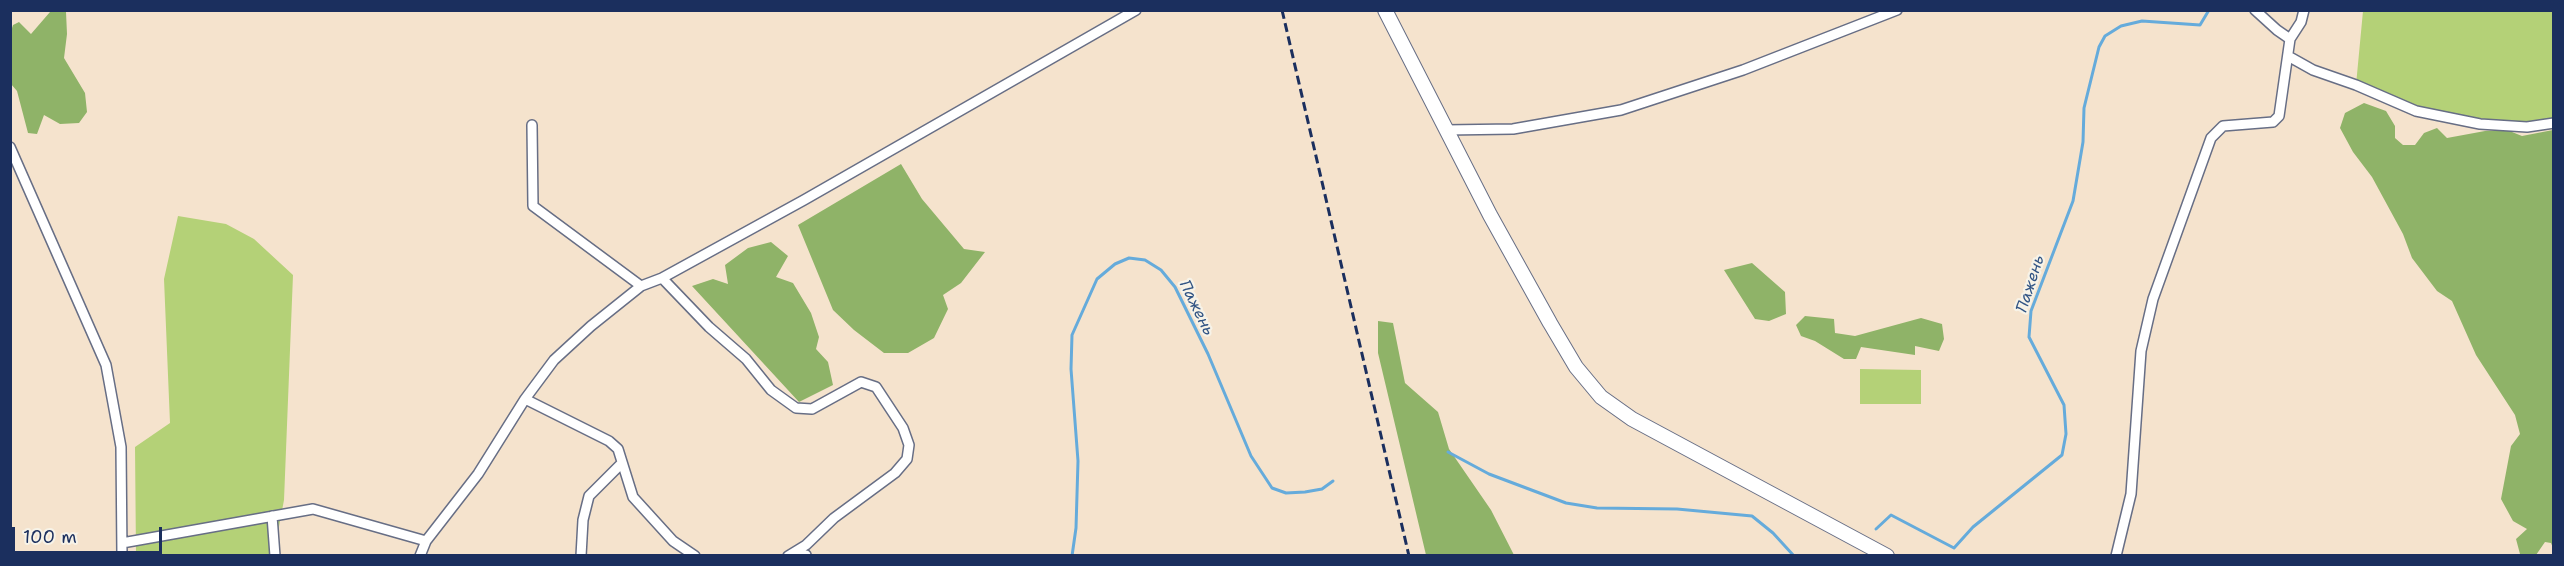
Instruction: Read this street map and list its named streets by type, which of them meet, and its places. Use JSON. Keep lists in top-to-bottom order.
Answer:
{
  "water": ["Пажень"],
  "scale_bar": "100 m"
}
